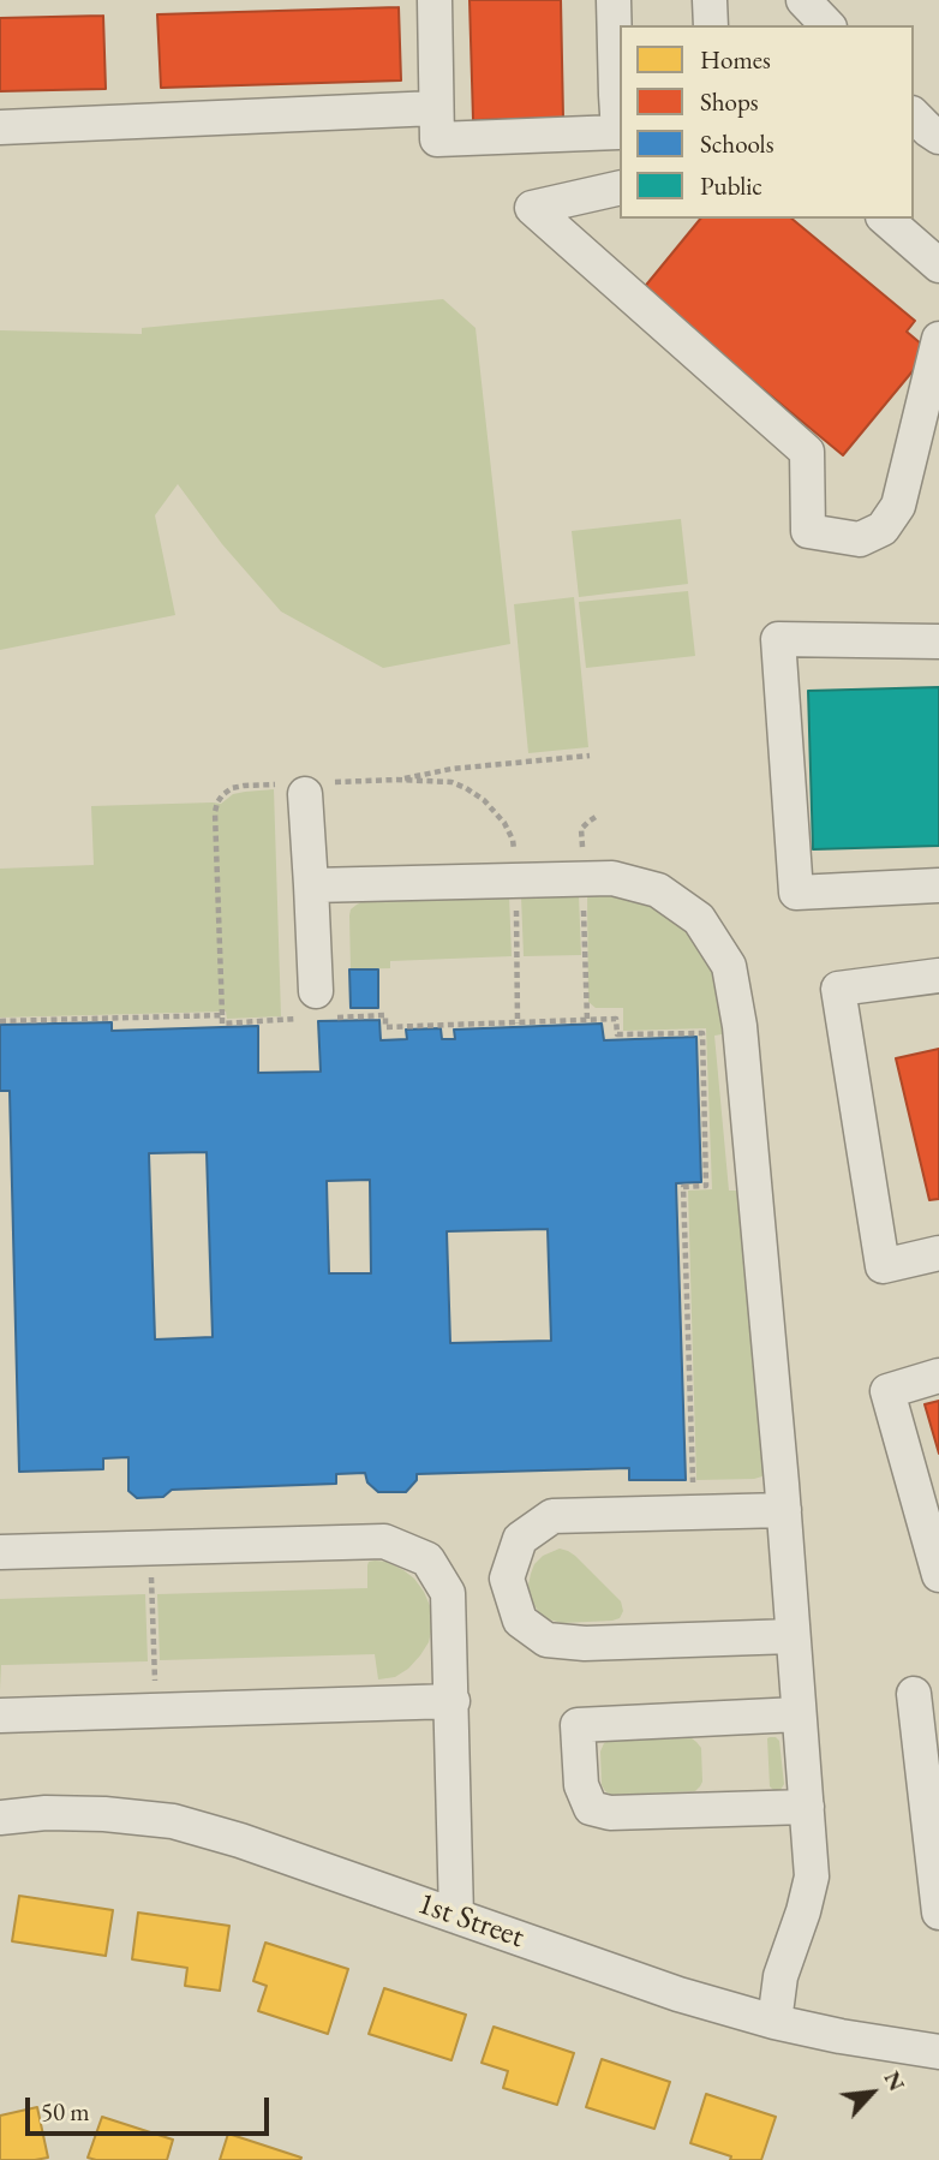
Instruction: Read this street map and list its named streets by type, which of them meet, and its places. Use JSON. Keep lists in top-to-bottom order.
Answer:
{
  "streets": {
    "street": ["1st Street"]
  },
  "legend": [
    "Homes",
    "Shops",
    "Schools",
    "Public"
  ],
  "scale_bar": "50 m",
  "north": "top right"
}
